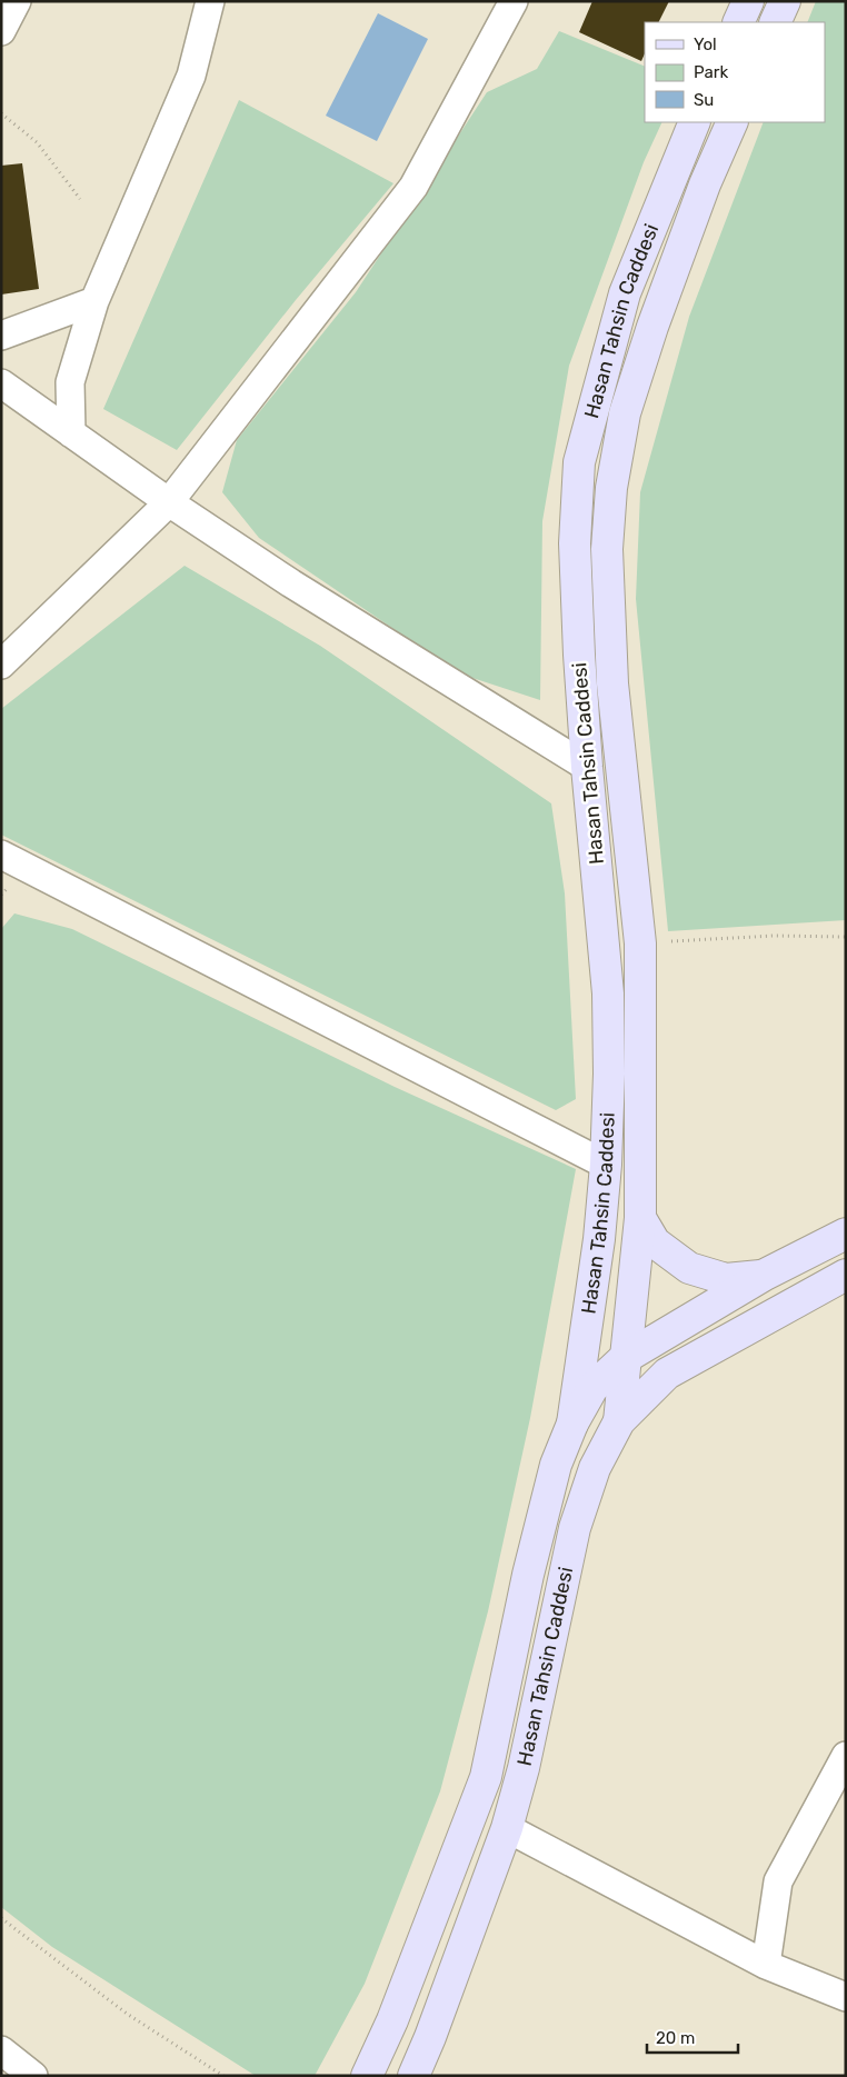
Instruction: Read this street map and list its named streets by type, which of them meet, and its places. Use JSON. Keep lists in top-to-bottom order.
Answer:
{
  "streets": {
    "main road": ["Hasan Tahsin Caddesi"]
  },
  "legend": ["Yol", "Park", "Su"],
  "scale_bar": "20 m"
}
